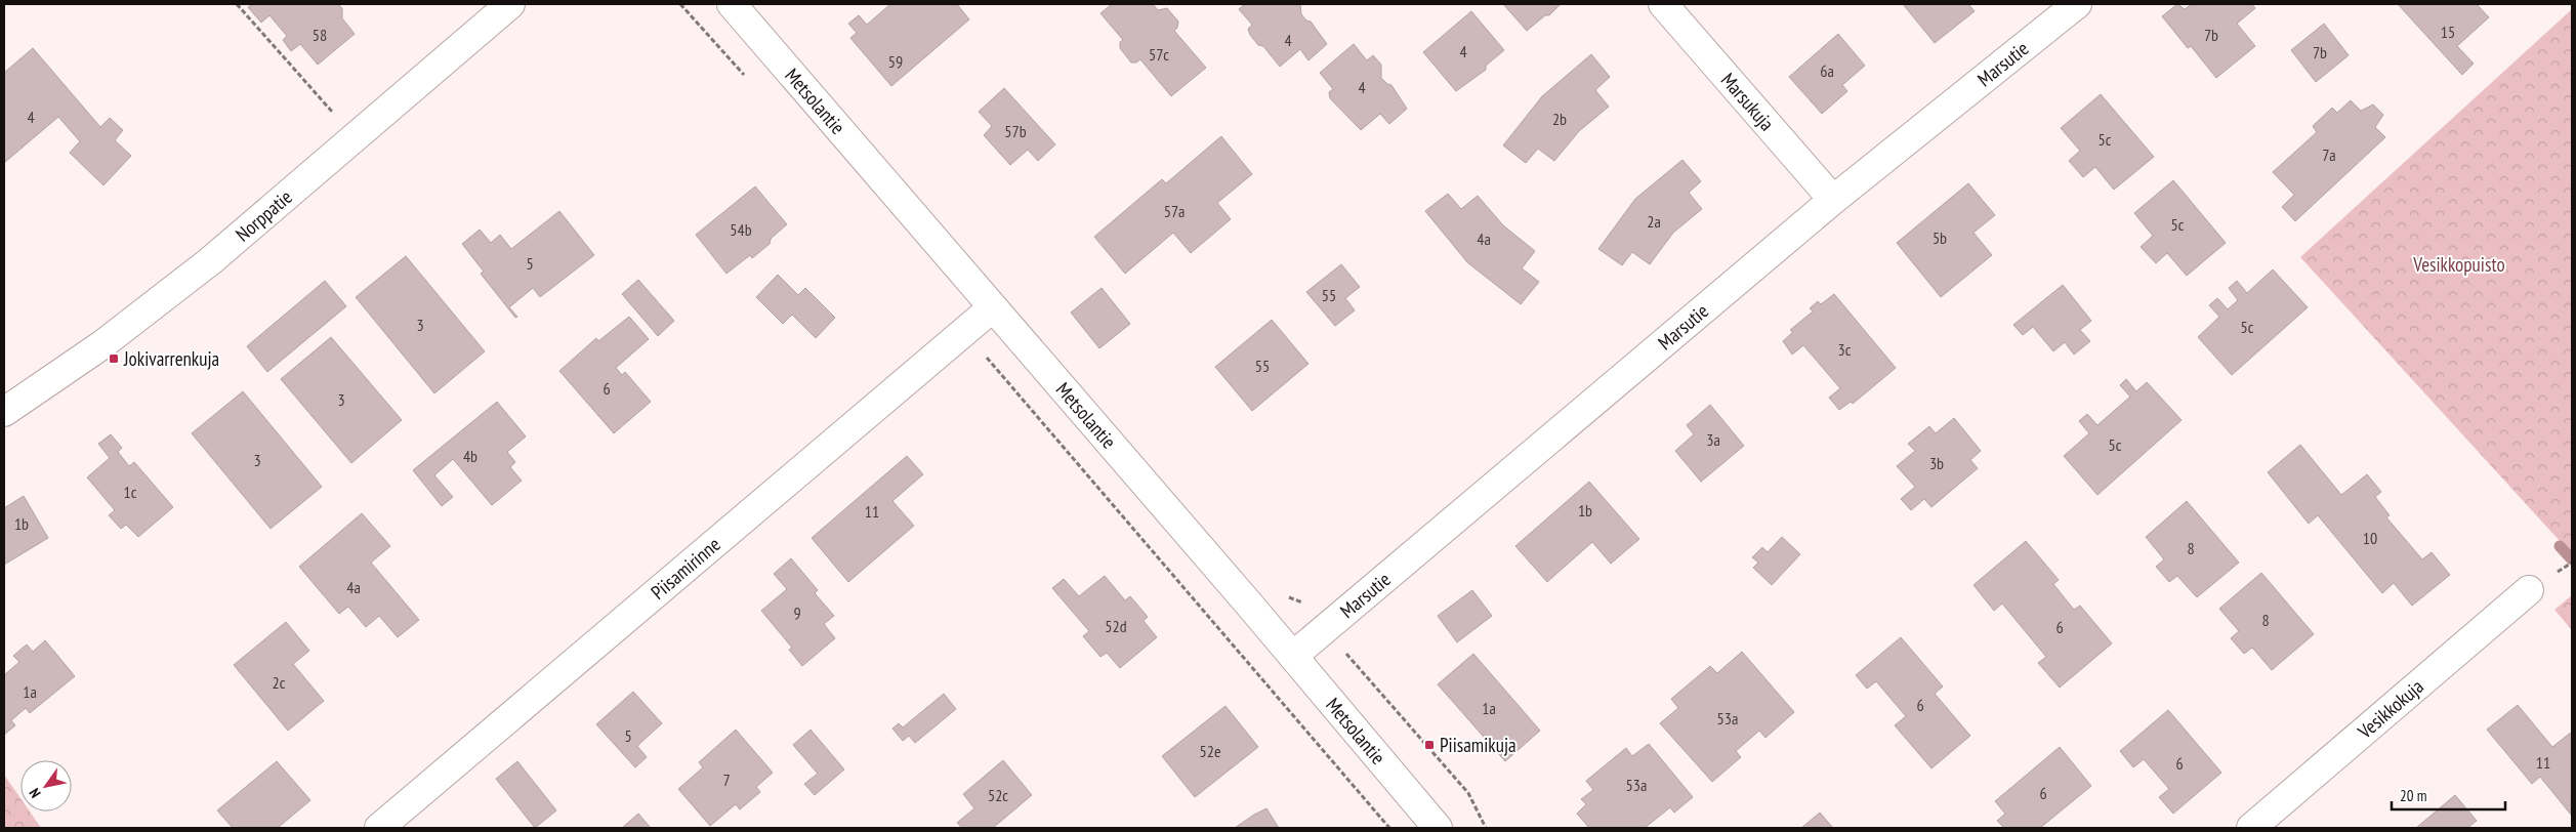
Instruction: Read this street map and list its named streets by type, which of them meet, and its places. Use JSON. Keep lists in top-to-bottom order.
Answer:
{
  "streets": {
    "street": [
      "Marsutie",
      "Metsolantie",
      "Marsukuja",
      "Norppatie",
      "Piisamirinne",
      "Vesikkokuja"
    ]
  },
  "crossings": [
    ["Marsutie", "Metsolantie"],
    ["Marsutie", "Marsukuja"],
    ["Metsolantie", "Piisamirinne"]
  ],
  "parks": ["Vesikkopuisto"],
  "places": {
    "transit": ["Jokivarrenkuja", "Piisamikuja"]
  },
  "house_numbers": [
    "15",
    "58",
    "7b",
    "4",
    "4",
    "7b",
    "57c",
    "59",
    "6a",
    "4",
    "4",
    "2b",
    "57b",
    "5c",
    "7a",
    "57a",
    "2a",
    "5c",
    "54b",
    "5b",
    "4a",
    "5",
    "55",
    "3",
    "5c",
    "3c",
    "55",
    "6",
    "3",
    "3a",
    "5c",
    "4b",
    "3",
    "3b",
    "1c",
    "1b",
    "11",
    "1b",
    "10",
    "8",
    "4a",
    "9",
    "8",
    "52d",
    "6",
    "2c",
    "1a",
    "6",
    "1a",
    "53a",
    "5",
    "52e",
    "11",
    "6",
    "7",
    "53a",
    "6",
    "52c"
  ],
  "scale_bar": "20 m",
  "north": "bottom left"
}
